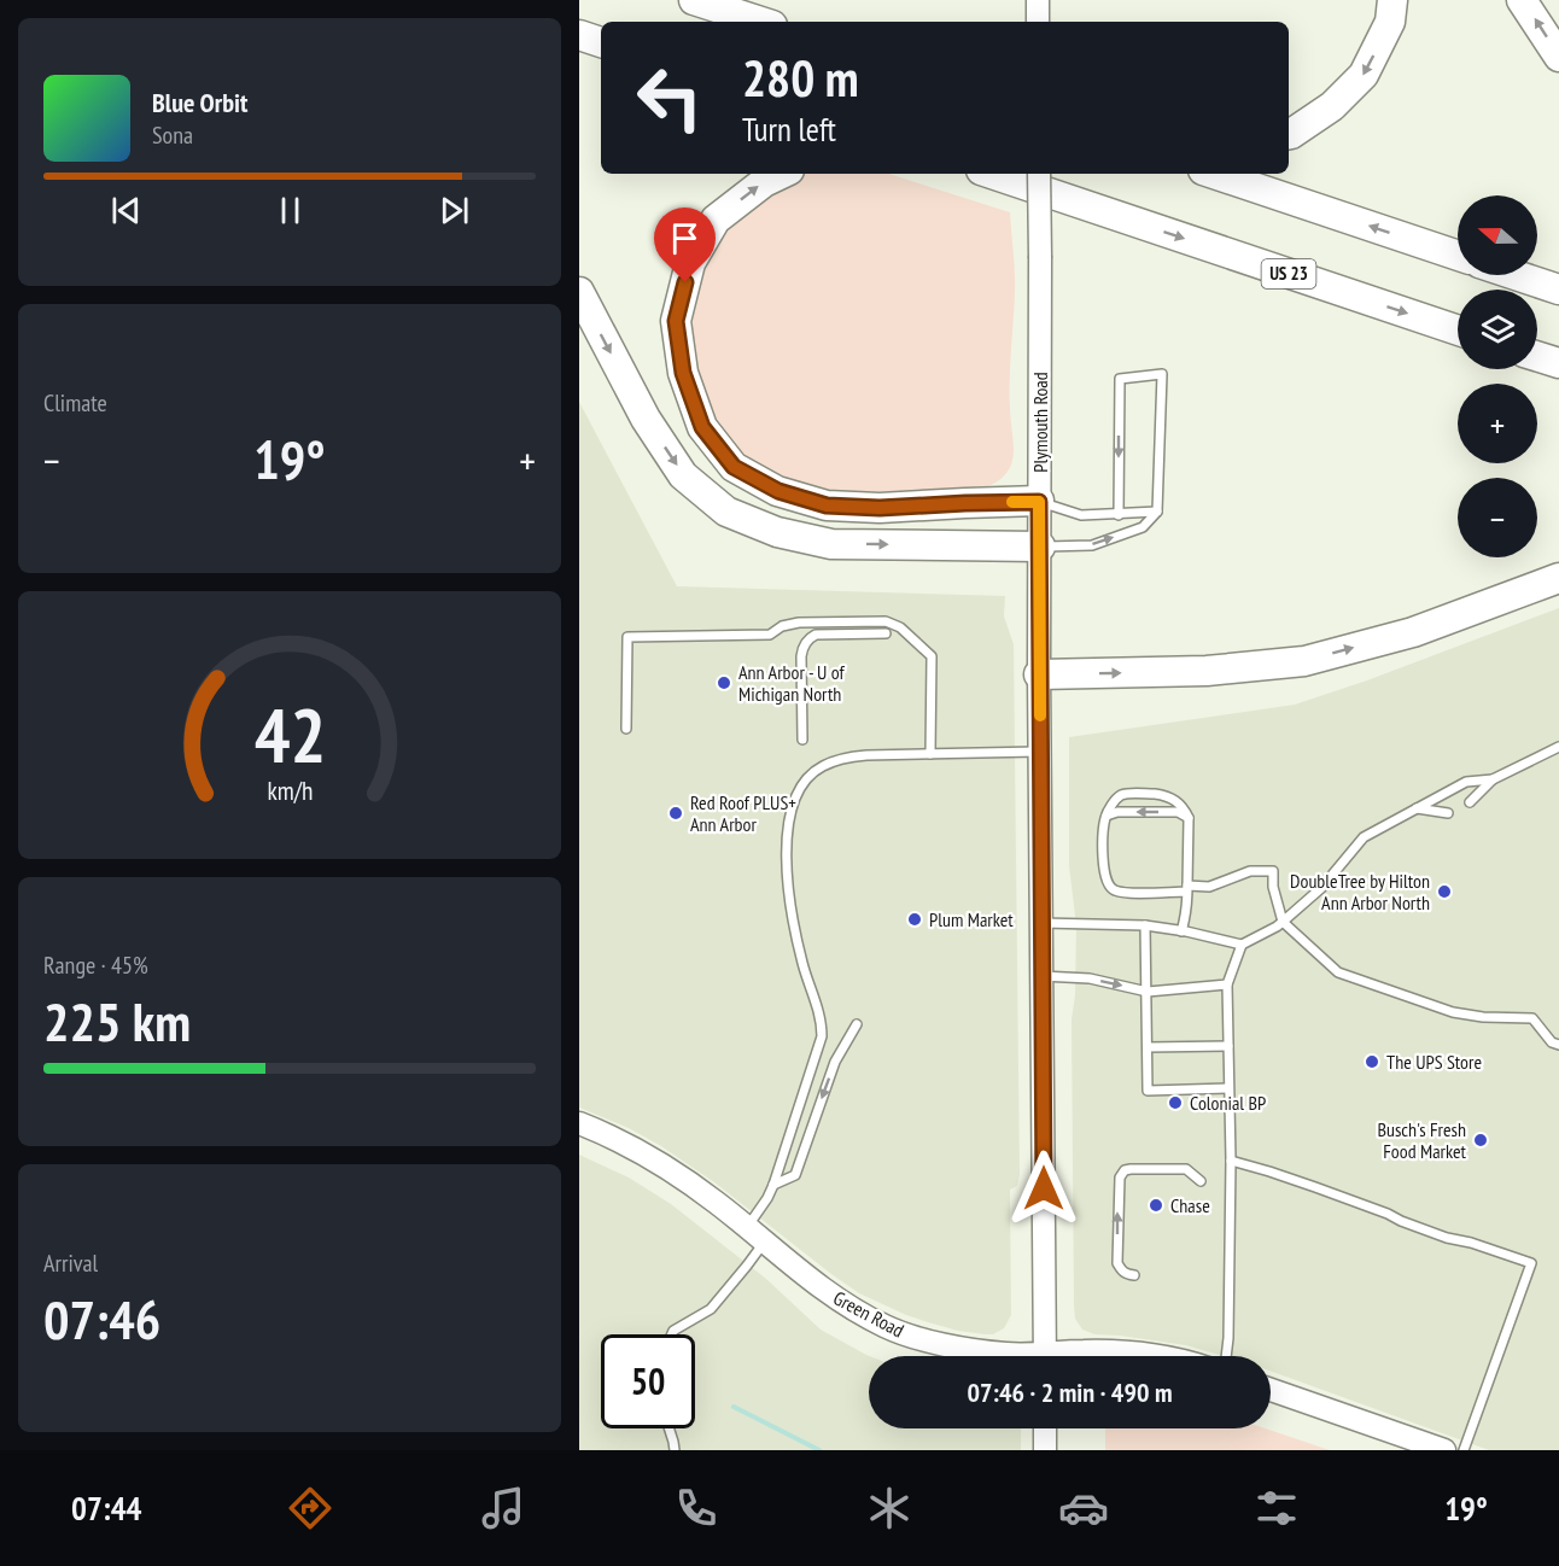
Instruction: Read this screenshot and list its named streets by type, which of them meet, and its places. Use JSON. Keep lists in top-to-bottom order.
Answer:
{
  "streets": {
    "highway": ["US 23"],
    "main road": ["Plymouth Road", "Green Road"]
  },
  "places": [
    "Ann Arbor - U of Michigan North",
    "Red Roof PLUS+ Ann Arbor",
    "DoubleTree by Hilton Ann Arbor North",
    "Plum Market",
    "The UPS Store",
    "Colonial BP",
    "Busch's Fresh Food Market",
    "Chase"
  ],
  "north": "left",
  "page": {
    "turn": ["280 m", "Turn left"],
    "song": ["Blue Orbit", "Sona"],
    "map_buttons": ["+", "−"],
    "tile": [
      "Climate",
      ["Range · 45%", "225 km"],
      ["Arrival", "07:46"]
    ],
    "heat": ["−", "19°", "+"],
    "limit": "50",
    "trip": "07:46 · 2 min · 490 m",
    "tabs": ["07:44", "19°"],
    "gauge": ["42", "km/h"]
  }
}
